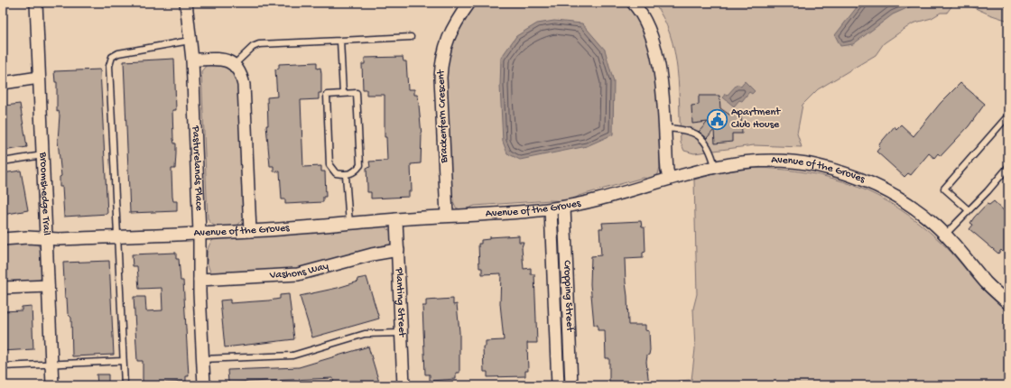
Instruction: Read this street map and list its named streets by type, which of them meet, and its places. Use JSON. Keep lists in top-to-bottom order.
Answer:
{
  "streets": {
    "street": [
      "Brackenfern Crescent",
      "Pasturelands Place",
      "Avenue of the Groves",
      "Broomshedge Trail",
      "Vashons Way",
      "Cropping Street",
      "Planting Street"
    ]
  },
  "crossings": [
    ["Brackenfern Crescent", "Avenue of the Groves"],
    ["Pasturelands Place", "Avenue of the Groves"],
    ["Pasturelands Place", "Vashons Way"],
    ["Avenue of the Groves", "Broomshedge Trail"],
    ["Avenue of the Groves", "Cropping Street"],
    ["Avenue of the Groves", "Planting Street"],
    ["Vashons Way", "Planting Street"]
  ],
  "places": {
    "public building": ["Apartment Club House"]
  }
}
